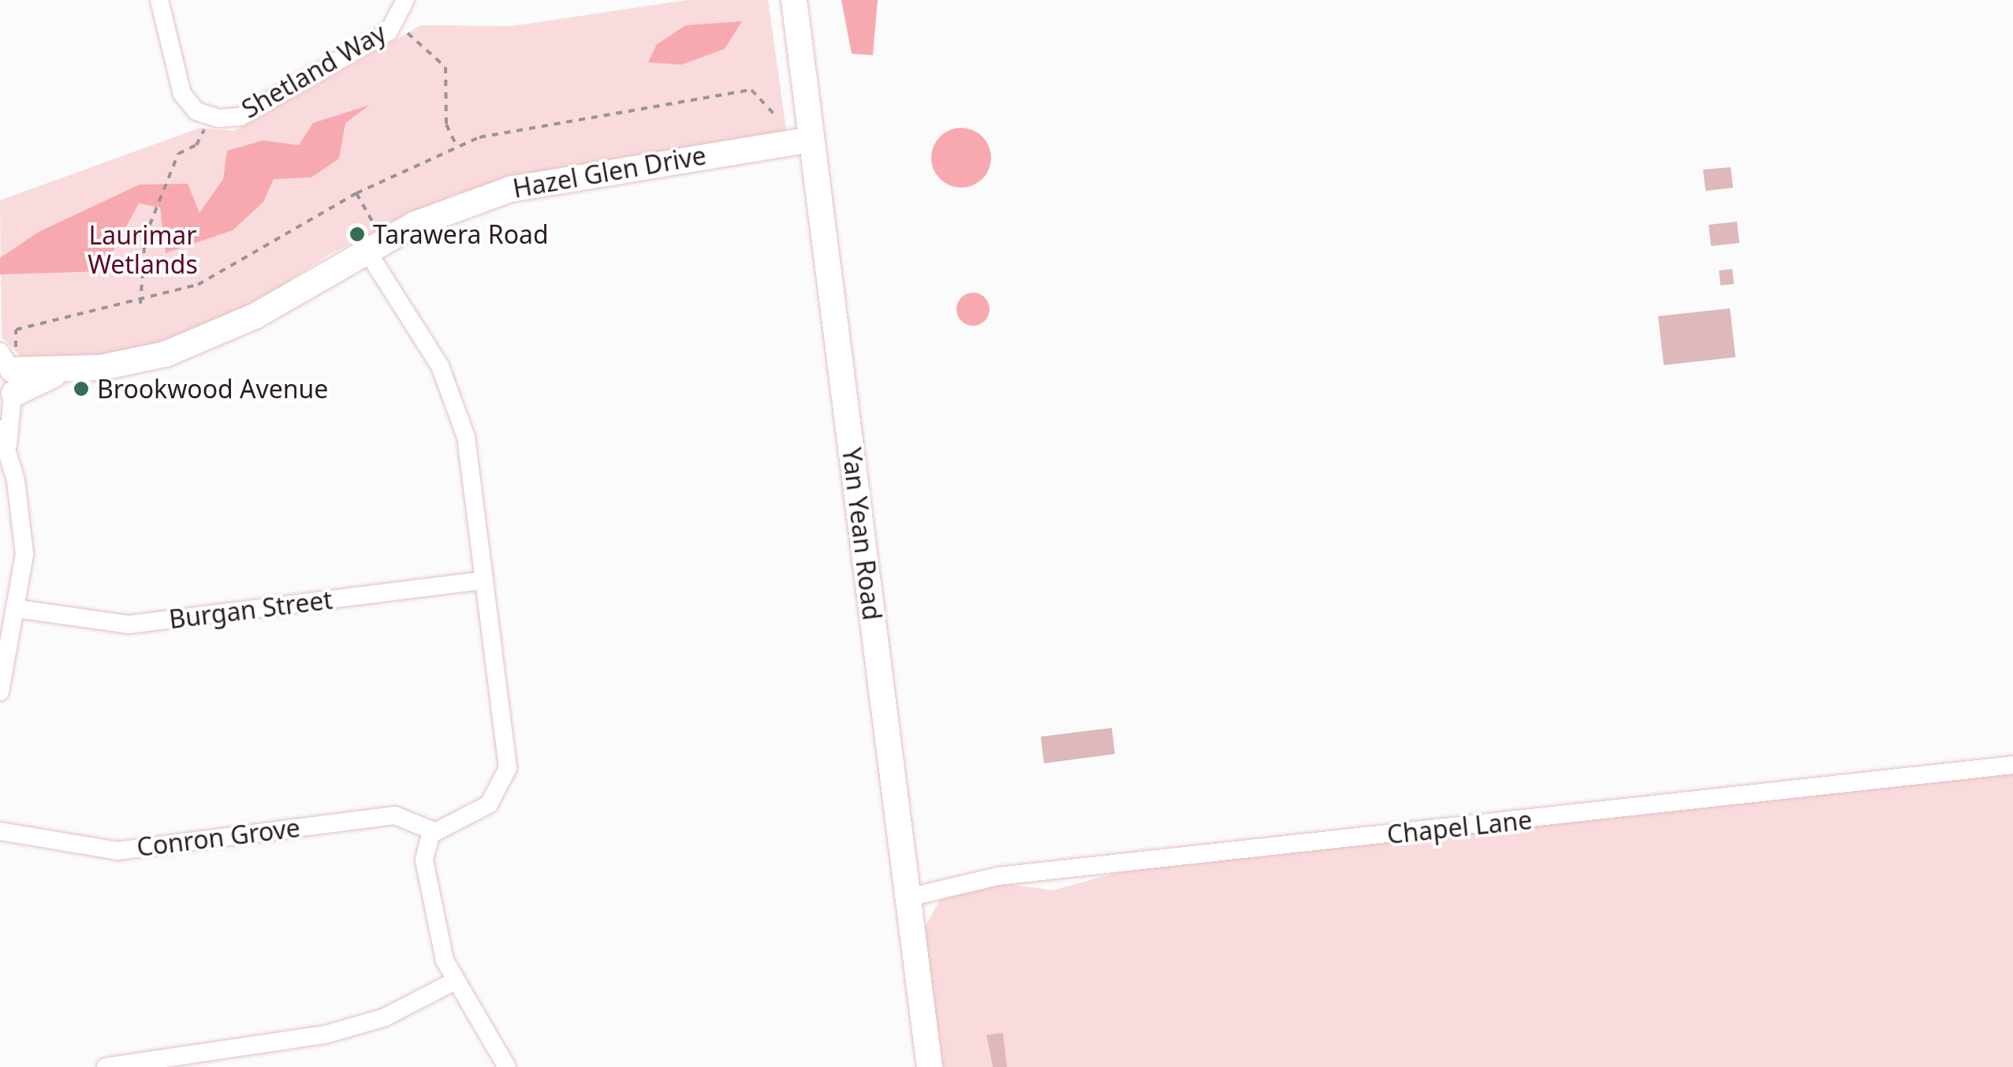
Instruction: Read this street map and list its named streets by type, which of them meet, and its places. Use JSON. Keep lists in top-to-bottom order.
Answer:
{
  "streets": {
    "main road": ["Hazel Glen Drive", "Yan Yean Road"],
    "street": [
      "Shetland Way",
      "Burgan Street",
      "Chapel Lane",
      "Conron Grove"
    ]
  },
  "crossings": [
    ["Hazel Glen Drive", "Yan Yean Road"],
    ["Yan Yean Road", "Chapel Lane"]
  ],
  "parks": ["Laurimar Wetlands"],
  "places": ["Tarawera Road", "Brookwood Avenue"]
}
